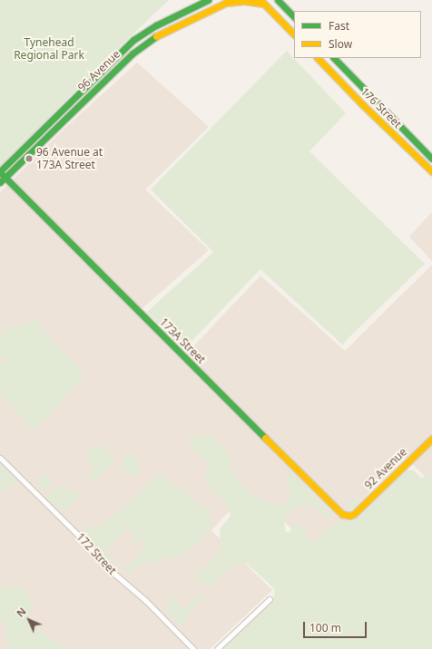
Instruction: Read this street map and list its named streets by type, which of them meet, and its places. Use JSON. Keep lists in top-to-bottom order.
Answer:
{
  "streets": {
    "main road": [
      "96 Avenue",
      "176 Street",
      "173A Street",
      "92 Avenue"
    ],
    "street": ["172 Street"]
  },
  "crossings": [
    ["96 Avenue", "173A Street"],
    ["173A Street", "92 Avenue"]
  ],
  "parks": ["Tynehead Regional Park"],
  "places": ["96 Avenue at 173A Street"],
  "legend": ["Fast", "Slow"],
  "scale_bar": "100 m",
  "north": "top left"
}
